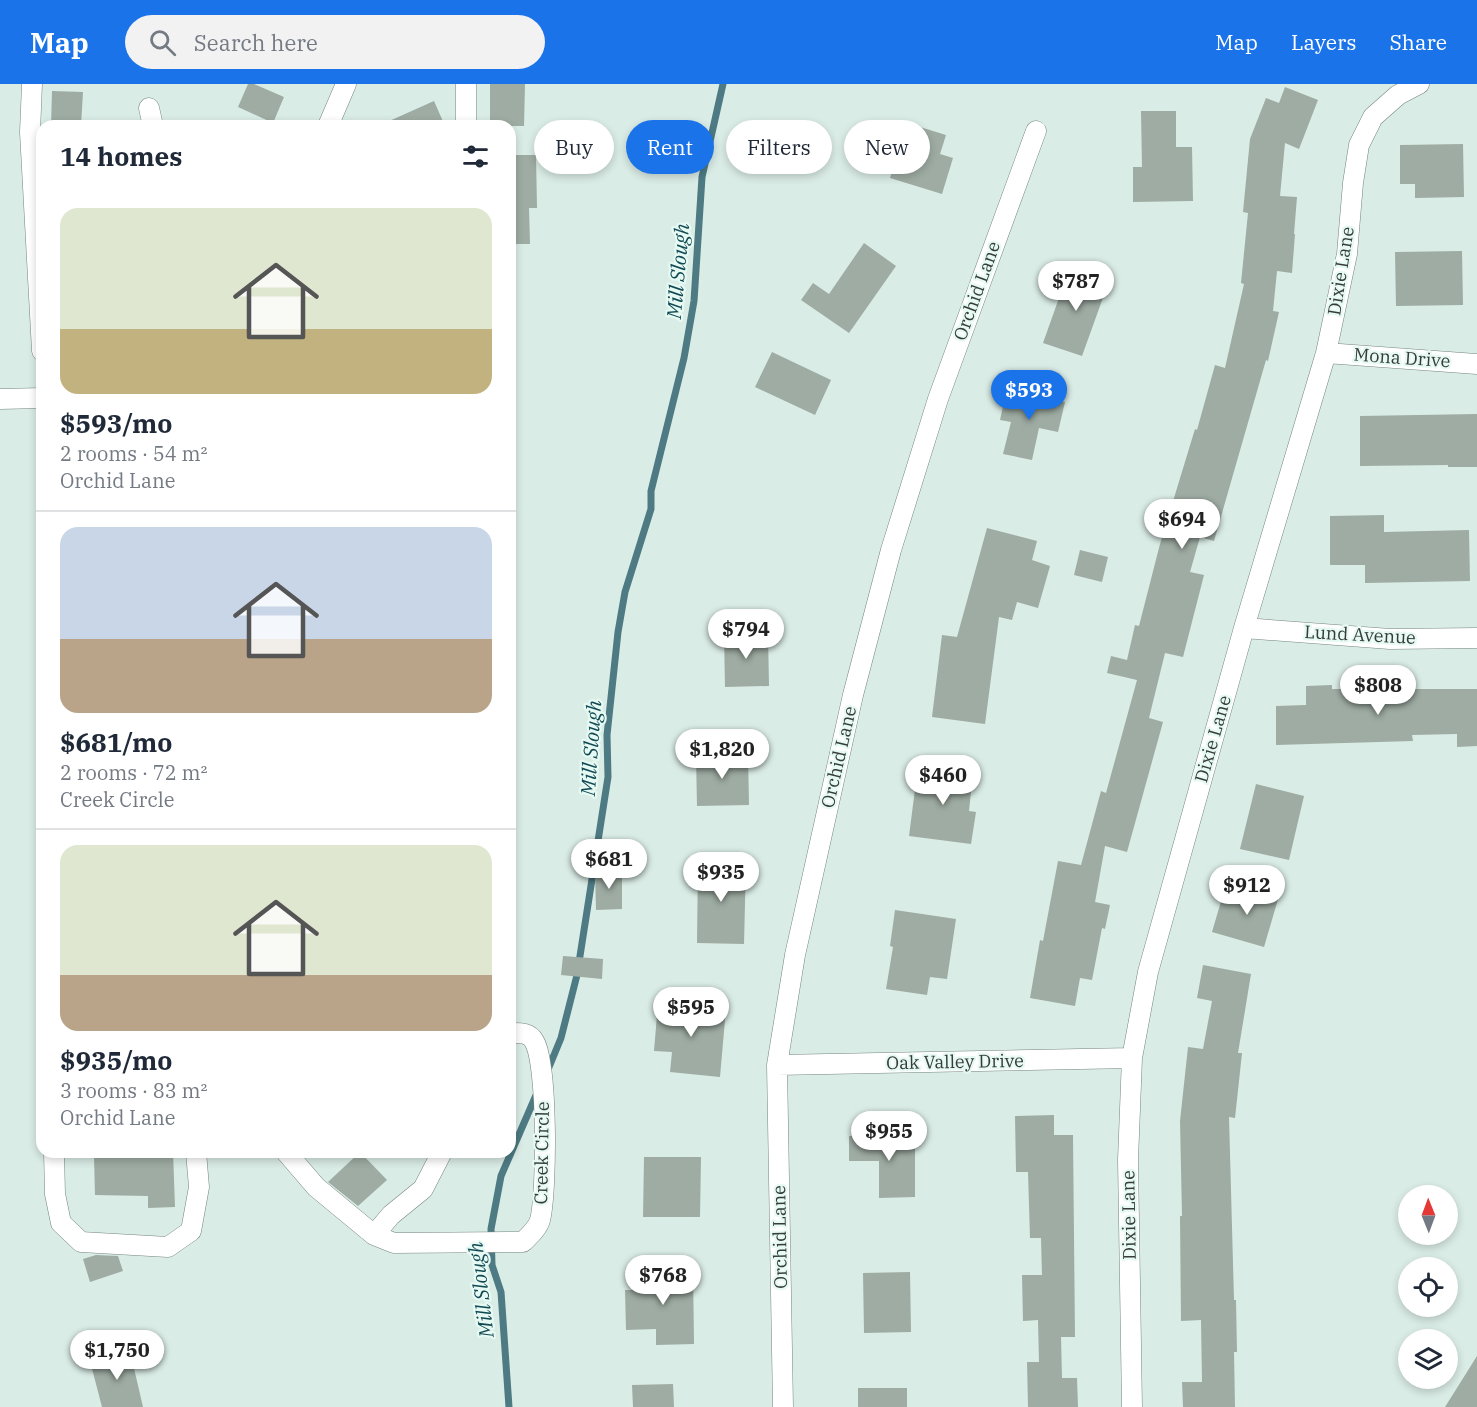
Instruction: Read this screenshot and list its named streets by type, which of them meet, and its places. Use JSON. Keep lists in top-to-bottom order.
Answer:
{
  "streets": {
    "street": [
      "Dixie Lane",
      "Orchid Lane",
      "Mona Drive",
      "Lund Avenue",
      "Oak Valley Drive",
      "Creek Circle"
    ]
  },
  "crossings": [
    ["Dixie Lane", "Mona Drive"],
    ["Dixie Lane", "Lund Avenue"],
    ["Dixie Lane", "Oak Valley Drive"],
    ["Orchid Lane", "Oak Valley Drive"]
  ],
  "water": ["Mill Slough"],
  "north": "top",
  "page": {
    "header": "Map",
    "search": "Search here",
    "nav": ["Map", "Layers", "Share"],
    "chip": [
      "Buy",
      "Rent",
      "Filters",
      "New"
    ],
    "heading": "14 homes",
    "list": [
      {
        "name": "$593/mo",
        "note": "2 rooms · 54 m² · Orchid Lane"
      },
      {
        "name": "$681/mo",
        "note": "2 rooms · 72 m² · Creek Circle"
      },
      {
        "name": "$935/mo",
        "note": "3 rooms · 83 m² · Orchid Lane"
      }
    ],
    "price": [
      "$787",
      "$593",
      "$694",
      "$794",
      "$808",
      "$1,820",
      "$460",
      "$681",
      "$935",
      "$912",
      "$595",
      "$955",
      "$768",
      "$1,750"
    ]
  }
}
